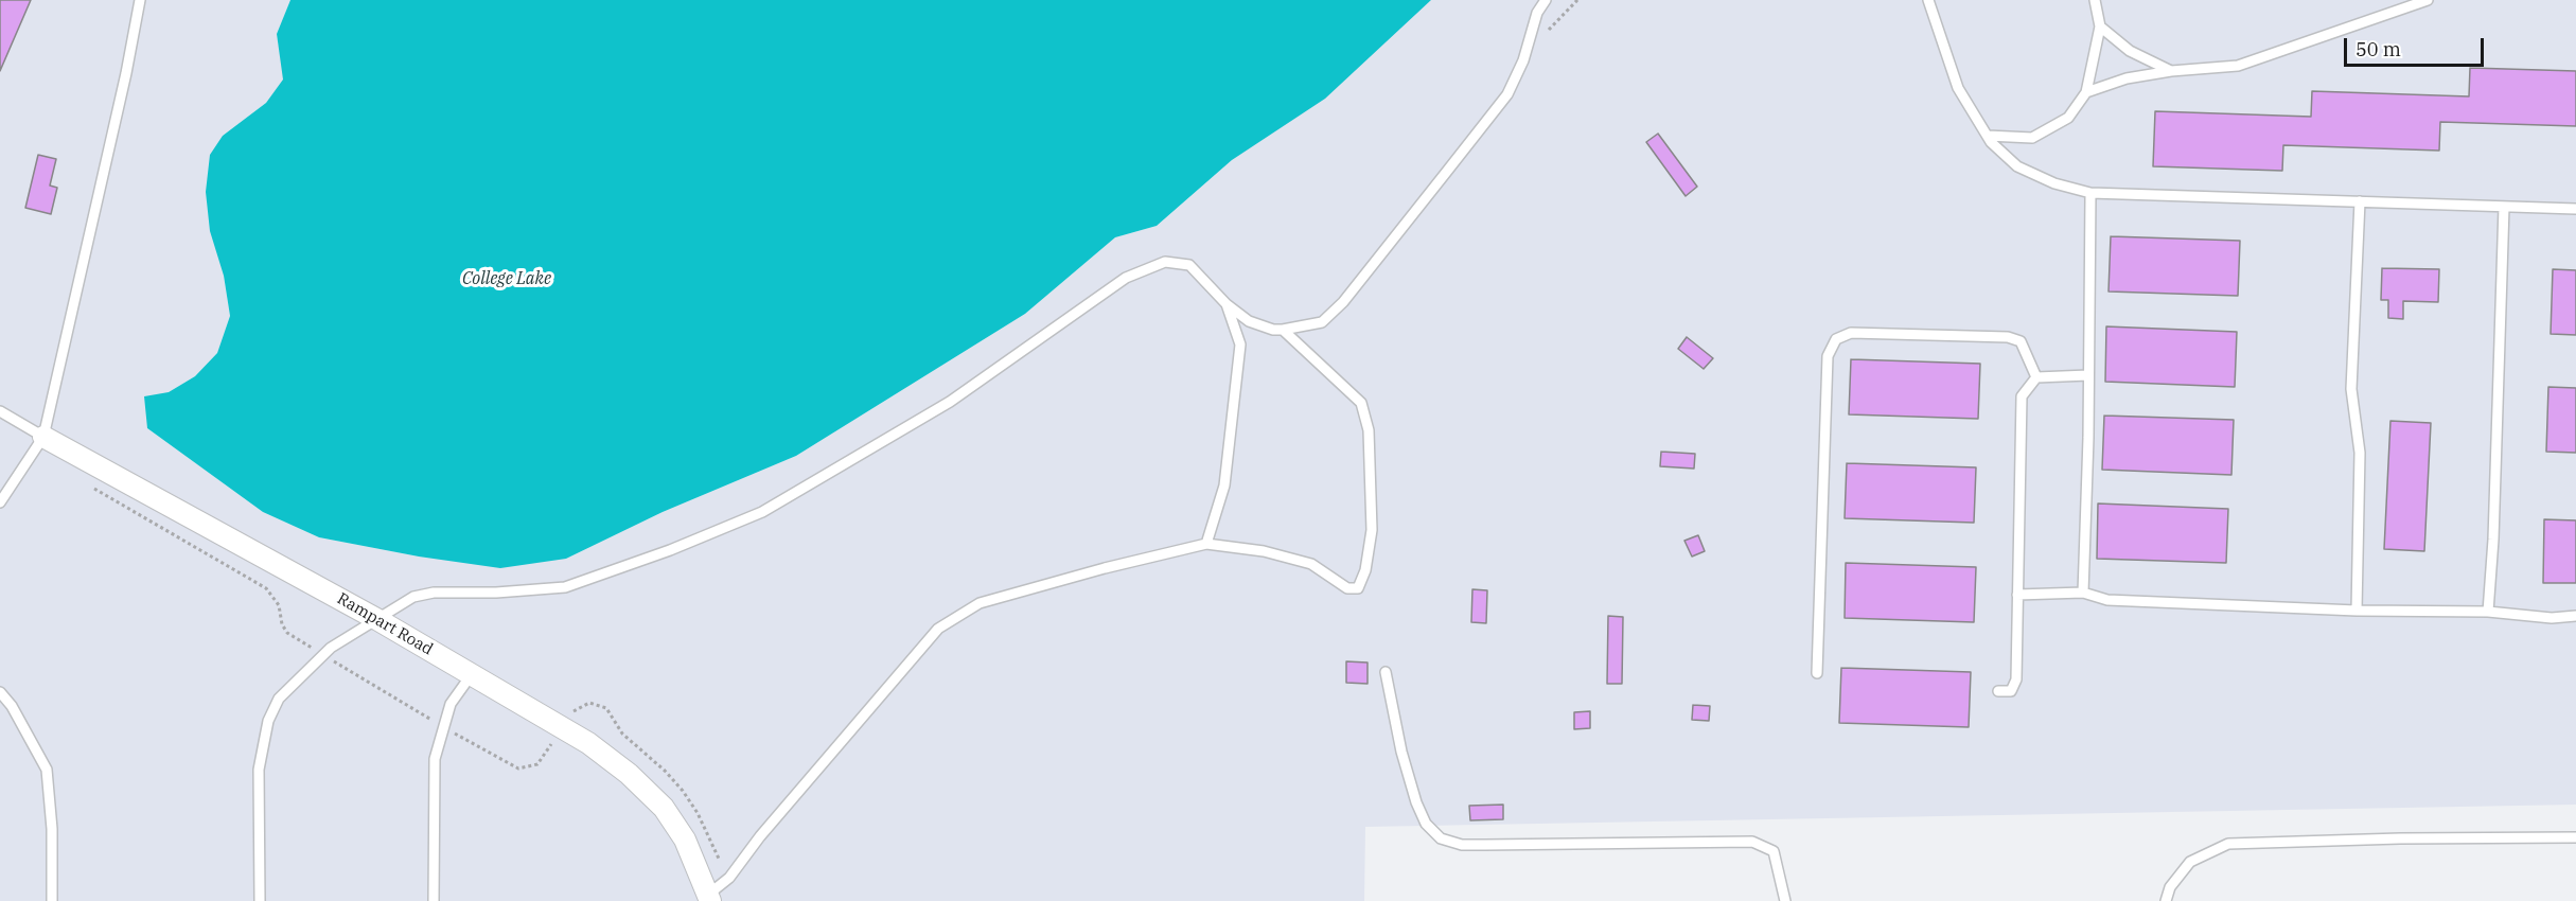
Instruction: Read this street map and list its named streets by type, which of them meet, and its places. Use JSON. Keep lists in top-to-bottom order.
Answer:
{
  "streets": {
    "street": ["Rampart Road"]
  },
  "water": ["College Lake"],
  "scale_bar": "50 m"
}
